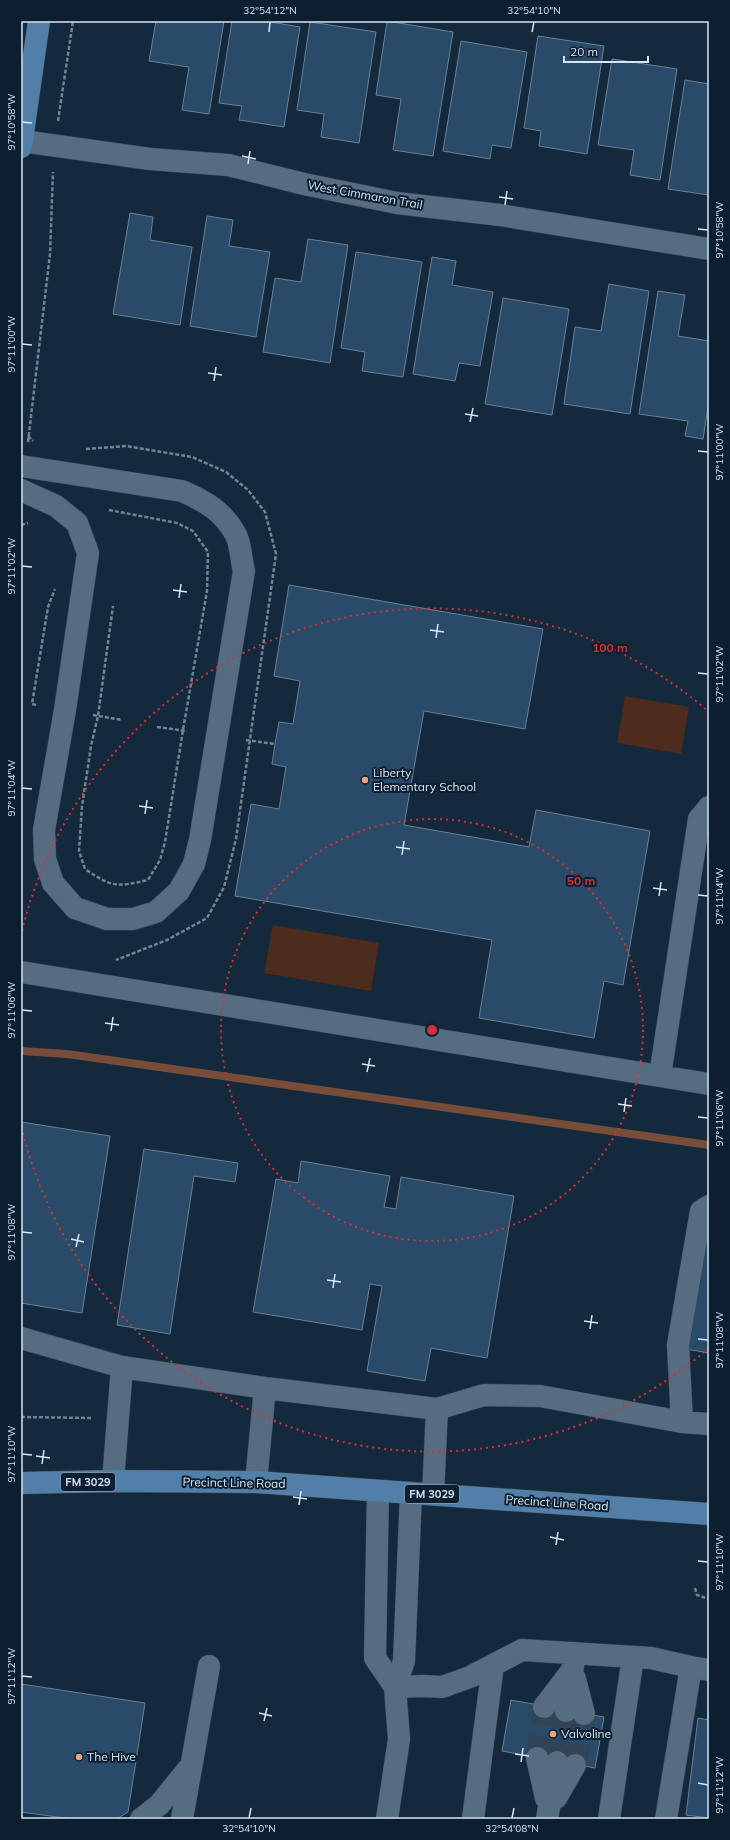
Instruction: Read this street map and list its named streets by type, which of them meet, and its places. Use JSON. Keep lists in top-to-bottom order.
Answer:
{
  "streets": {
    "main road": ["FM 3029", "Precinct Line Road"],
    "street": ["West Cimmaron Trail"]
  },
  "places": ["Liberty Elementary School", "Valvoline", "The Hive"],
  "scale_bar": "20 m",
  "coordinates": [
    "32°54'12\"N",
    "32°54'10\"N",
    "97°10'58\"W",
    "97°11'00\"W",
    "97°11'02\"W",
    "97°11'04\"W",
    "97°11'06\"W",
    "97°11'08\"W",
    "97°11'10\"W",
    "97°11'12\"W",
    "32°54'08\"N"
  ],
  "rings": ["100 m", "50 m"]
}
